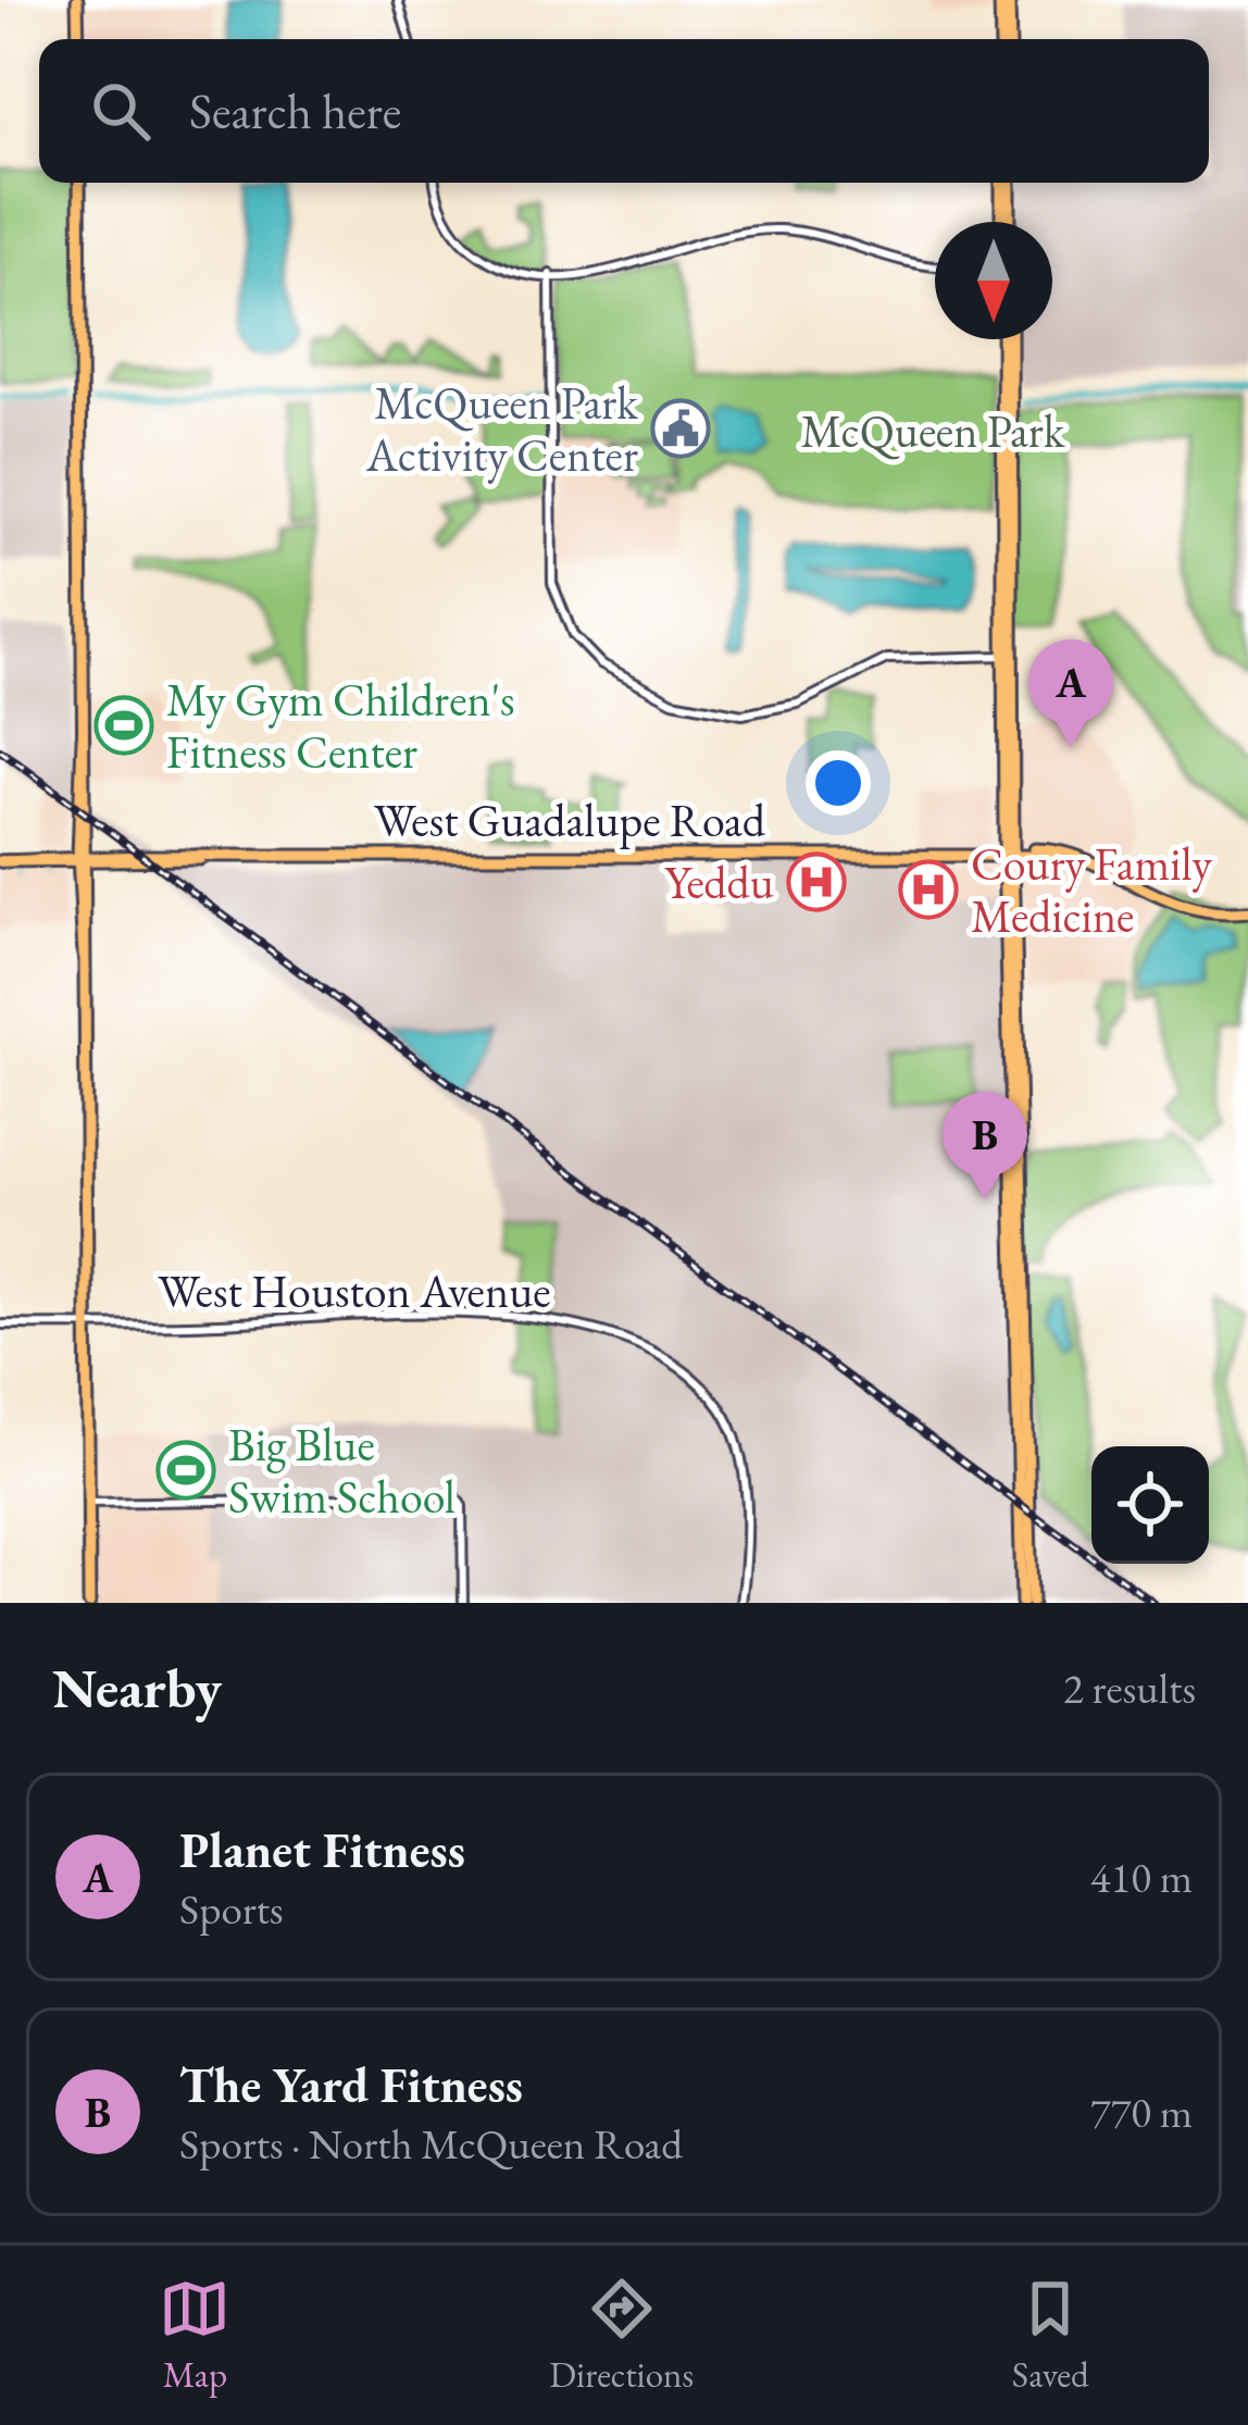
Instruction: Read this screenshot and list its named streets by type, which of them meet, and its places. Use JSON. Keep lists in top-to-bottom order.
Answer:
{
  "streets": {
    "main road": ["West Guadalupe Road"],
    "street": ["West Houston Avenue"]
  },
  "parks": ["McQueen Park"],
  "places": {
    "public building": ["McQueen Park Activity Center"],
    "sports": ["My Gym Children's Fitness Center", "Big Blue Swim School"],
    "hospital": ["Yeddu", "Coury Family Medicine"]
  },
  "north": "bottom",
  "page": {
    "search": "Search here",
    "pins": ["A", "B"],
    "heading": ["Nearby", "2 results"],
    "list": [
      {
        "mark": "A",
        "name": "Planet Fitness",
        "note": "Sports",
        "value": "410 m"
      },
      {
        "mark": "B",
        "name": "The Yard Fitness",
        "note": "Sports · North McQueen Road",
        "value": "770 m"
      }
    ],
    "nav": ["Map", "Directions", "Saved"]
  }
}
